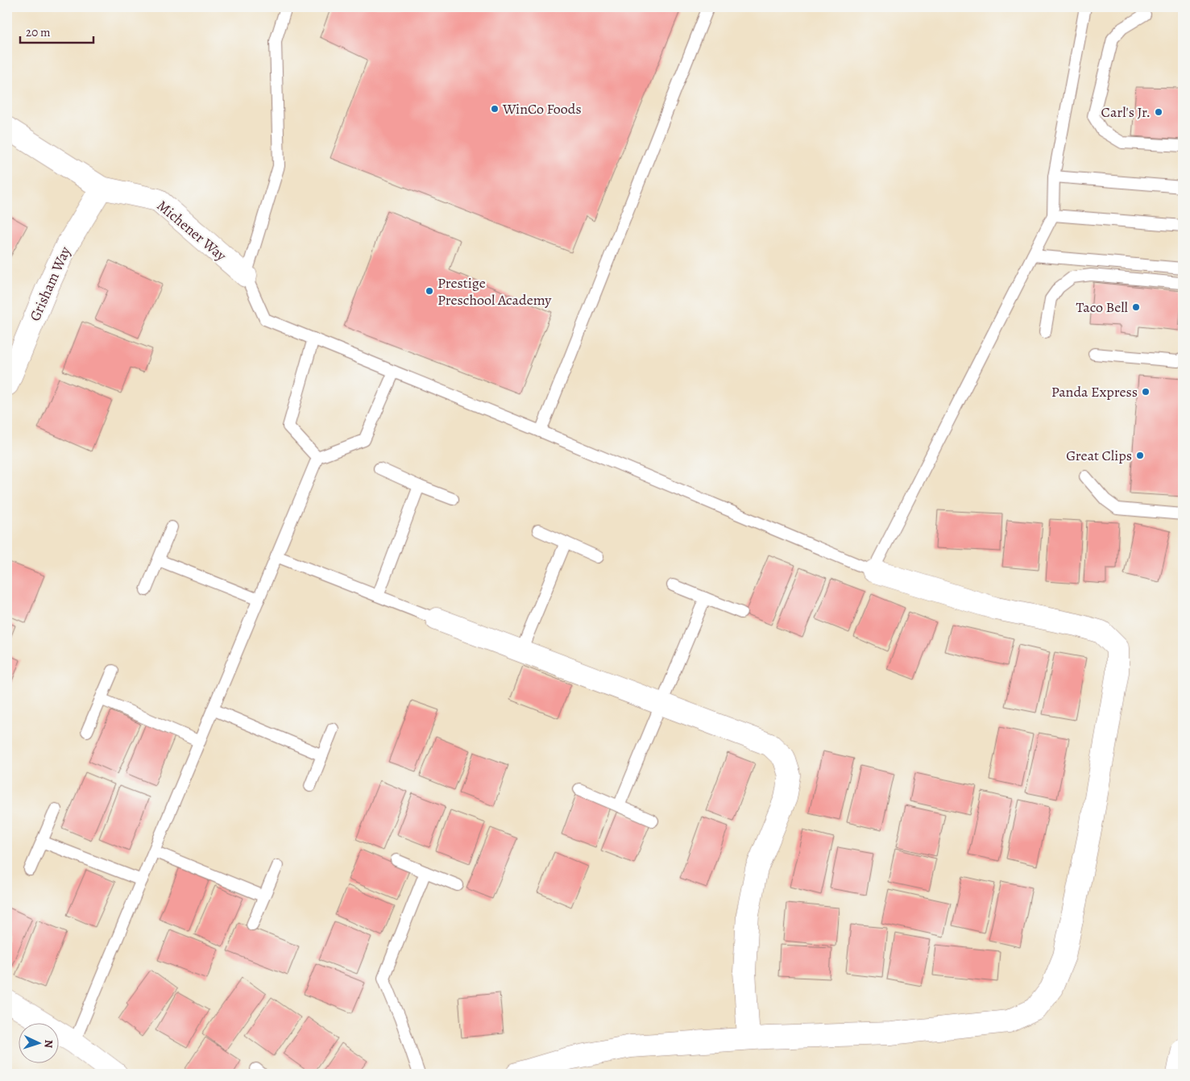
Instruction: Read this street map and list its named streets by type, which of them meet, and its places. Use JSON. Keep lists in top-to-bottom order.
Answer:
{
  "streets": {
    "street": ["Michener Way", "Grisham Way"]
  },
  "crossings": [
    ["Michener Way", "Grisham Way"]
  ],
  "places": [
    "WinCo Foods",
    "Carl's Jr.",
    "Prestige Preschool Academy",
    "Taco Bell",
    "Panda Express",
    "Great Clips"
  ],
  "scale_bar": "20 m",
  "north": "right"
}
